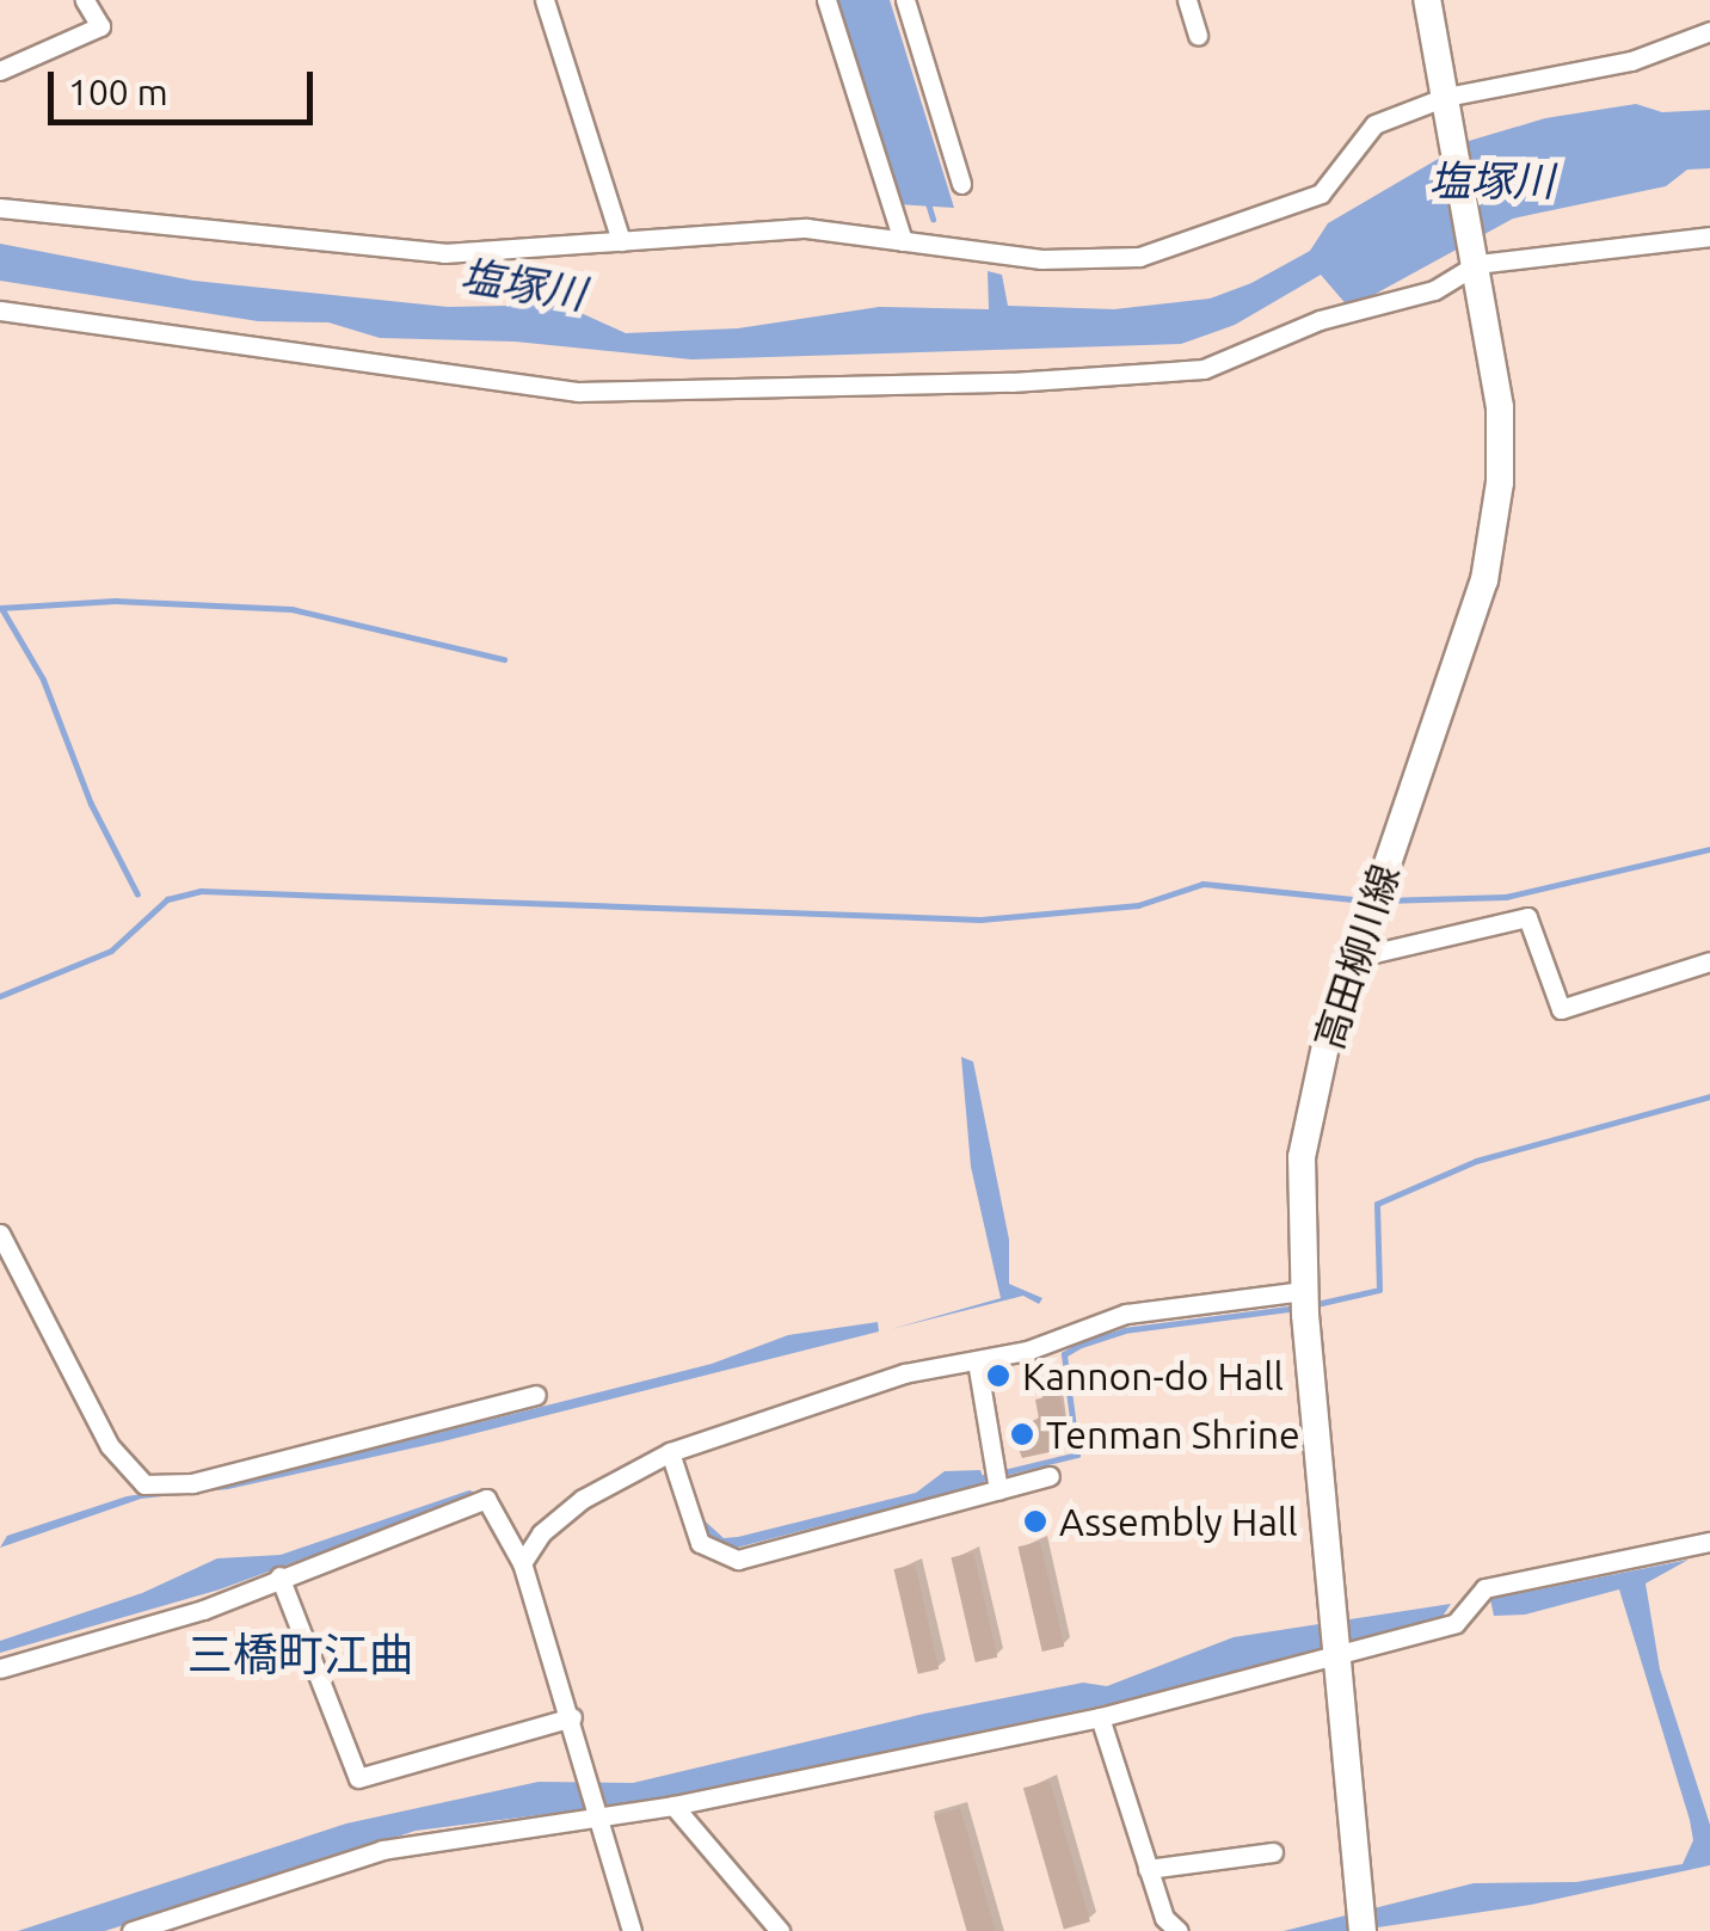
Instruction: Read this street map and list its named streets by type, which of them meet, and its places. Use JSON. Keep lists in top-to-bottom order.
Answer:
{
  "streets": {
    "main road": ["高田柳川線"]
  },
  "districts": ["三橋町江曲"],
  "water": ["塩塚川"],
  "places": ["Kannon-do Hall", "Tenman Shrine", "Assembly Hall"],
  "scale_bar": "100 m"
}
